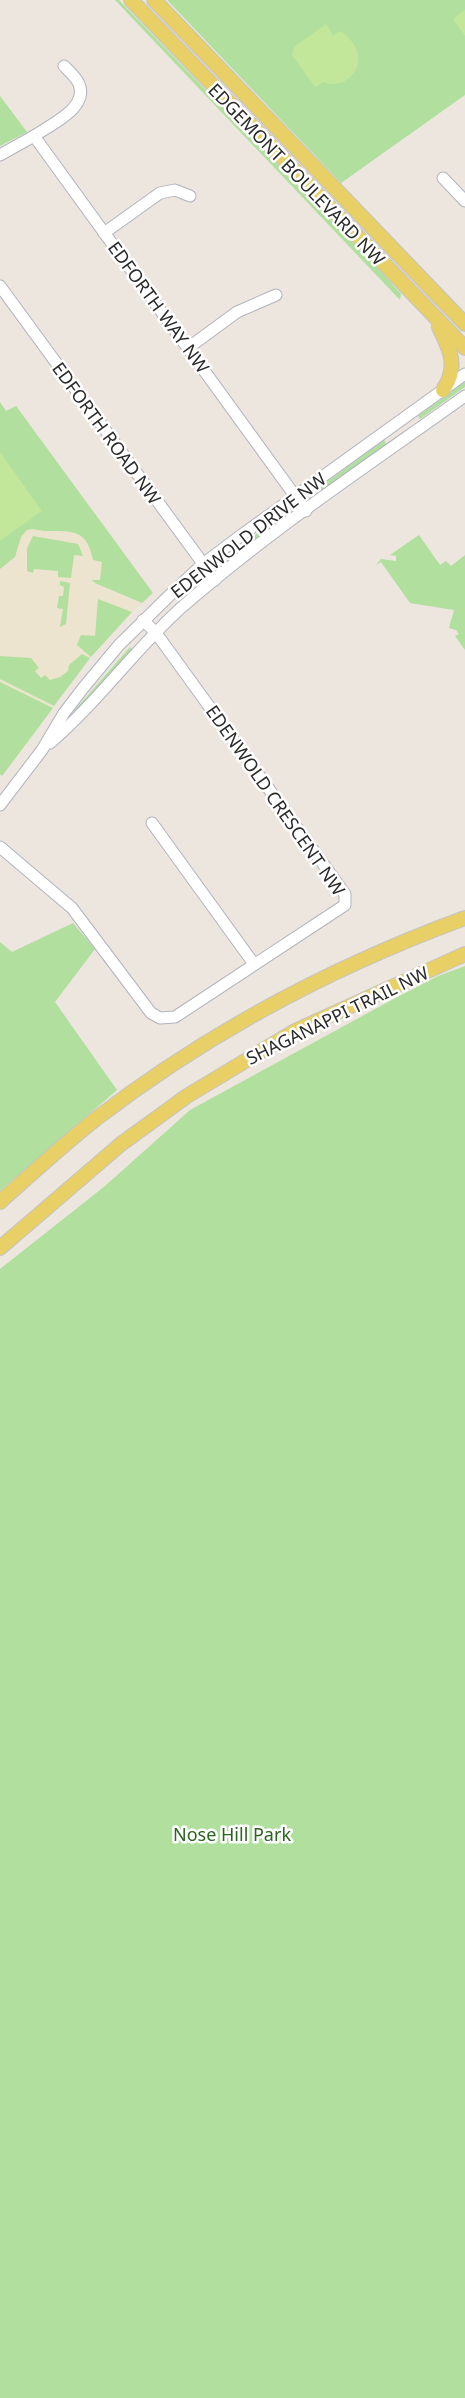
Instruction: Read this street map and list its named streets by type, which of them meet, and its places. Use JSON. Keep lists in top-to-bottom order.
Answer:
{
  "streets": {
    "main road": ["EDGEMONT BOULEVARD NW", "SHAGANAPPI TRAIL NW"],
    "street": [
      "EDFORTH WAY NW",
      "EDFORTH ROAD NW",
      "EDENWOLD DRIVE NW",
      "EDENWOLD CRESCENT NW"
    ]
  },
  "crossings": [
    ["EDFORTH WAY NW", "EDENWOLD DRIVE NW"],
    ["EDFORTH ROAD NW", "EDENWOLD DRIVE NW"],
    ["EDENWOLD DRIVE NW", "EDENWOLD CRESCENT NW"]
  ],
  "parks": ["Nose Hill Park"]
}
